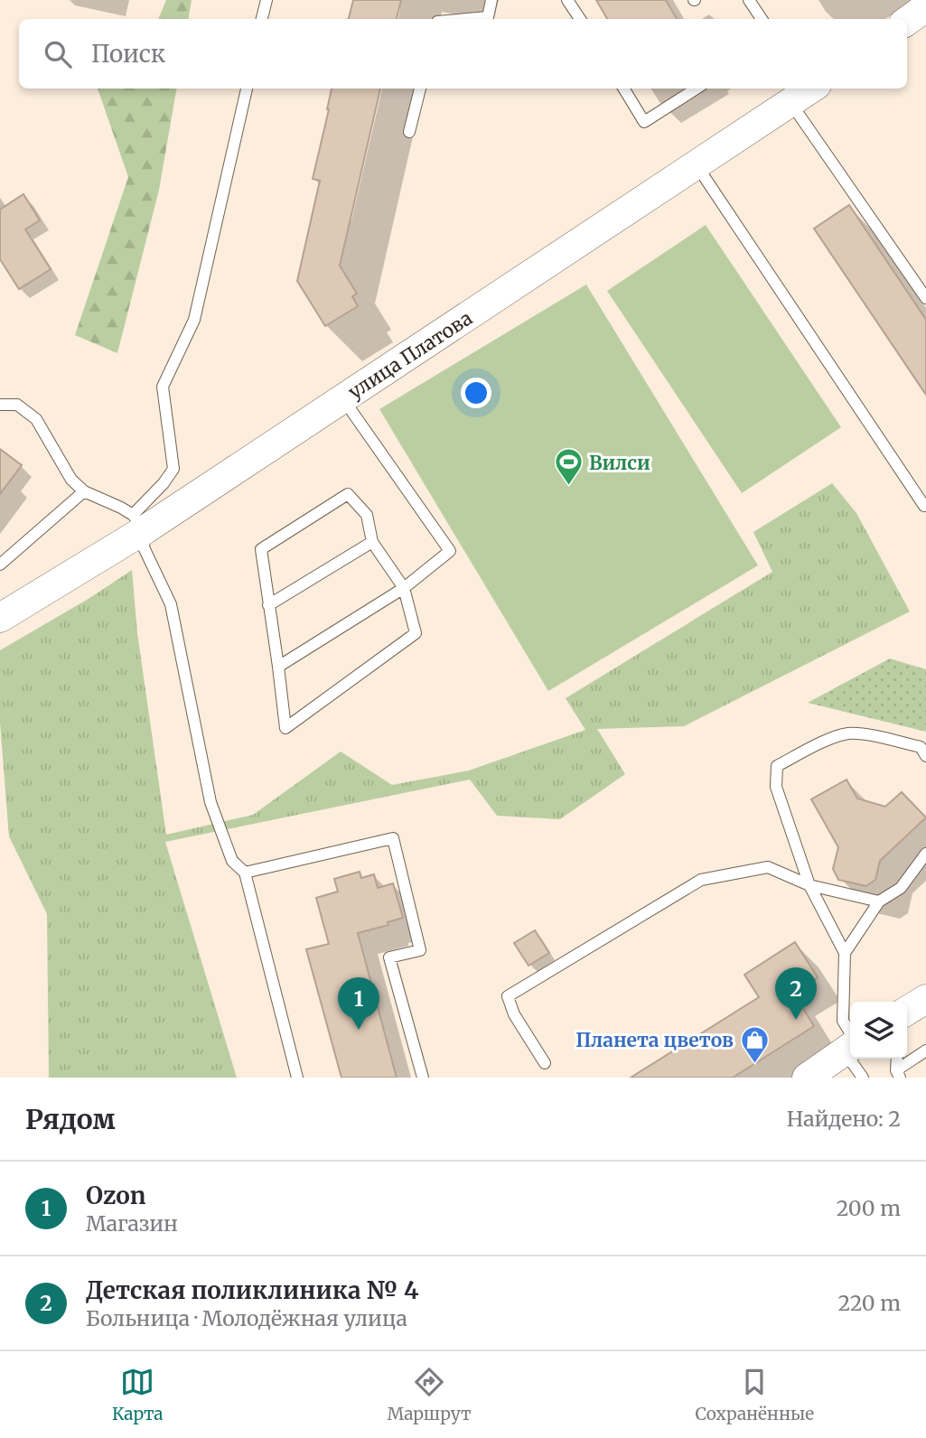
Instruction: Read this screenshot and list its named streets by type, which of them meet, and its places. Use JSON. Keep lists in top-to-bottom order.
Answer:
{
  "streets": {
    "street": ["улица Платова"]
  },
  "places": {
    "sports": ["Вилси"],
    "shop": ["Планета цветов"]
  },
  "page": {
    "search": "Поиск",
    "pins": ["2", "1"],
    "heading": ["Рядом", "Найдено: 2"],
    "list": [
      {
        "mark": "1",
        "name": "Ozon",
        "note": "Магазин",
        "value": "200 m"
      },
      {
        "mark": "2",
        "name": "Детская поликлиника № 4",
        "note": "Больница · Молодёжная улица",
        "value": "220 m"
      }
    ],
    "nav": ["Карта", "Маршрут", "Сохранённые"]
  }
}
